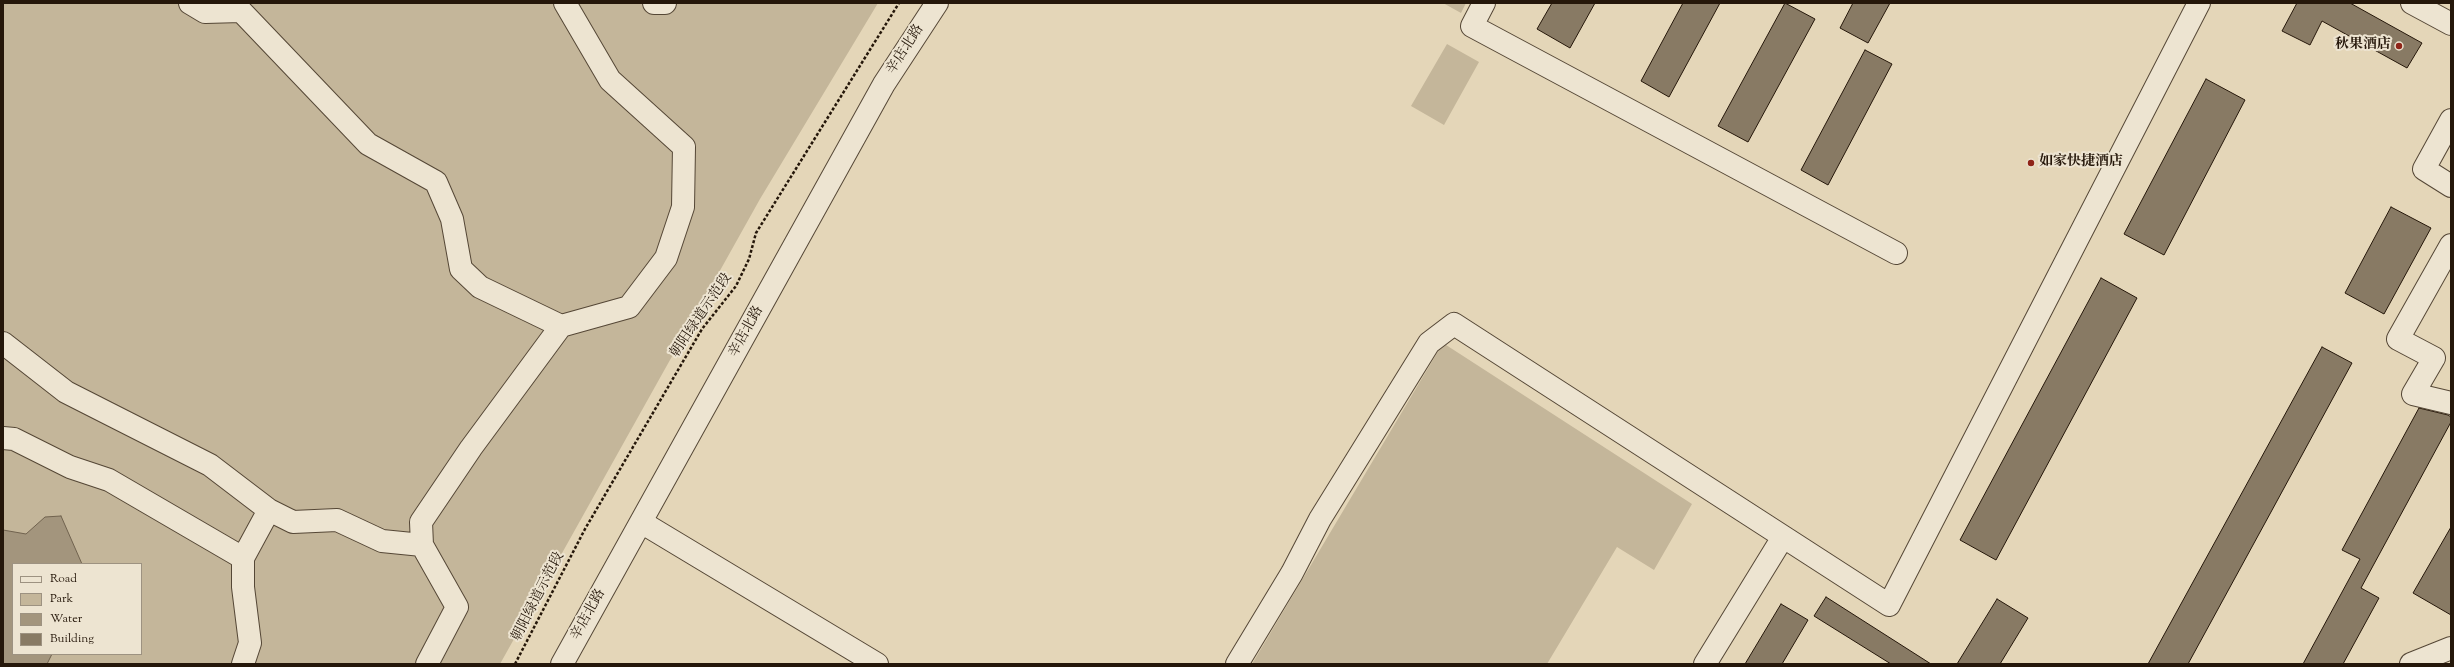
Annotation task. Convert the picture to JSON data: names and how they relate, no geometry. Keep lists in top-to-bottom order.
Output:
{
  "streets": {
    "street": ["辛店北路"],
    "path": ["朝阳绿道示范段"]
  },
  "places": ["秋果酒店", "如家快捷酒店"],
  "legend": [
    "Road",
    "Park",
    "Water",
    "Building"
  ]
}
